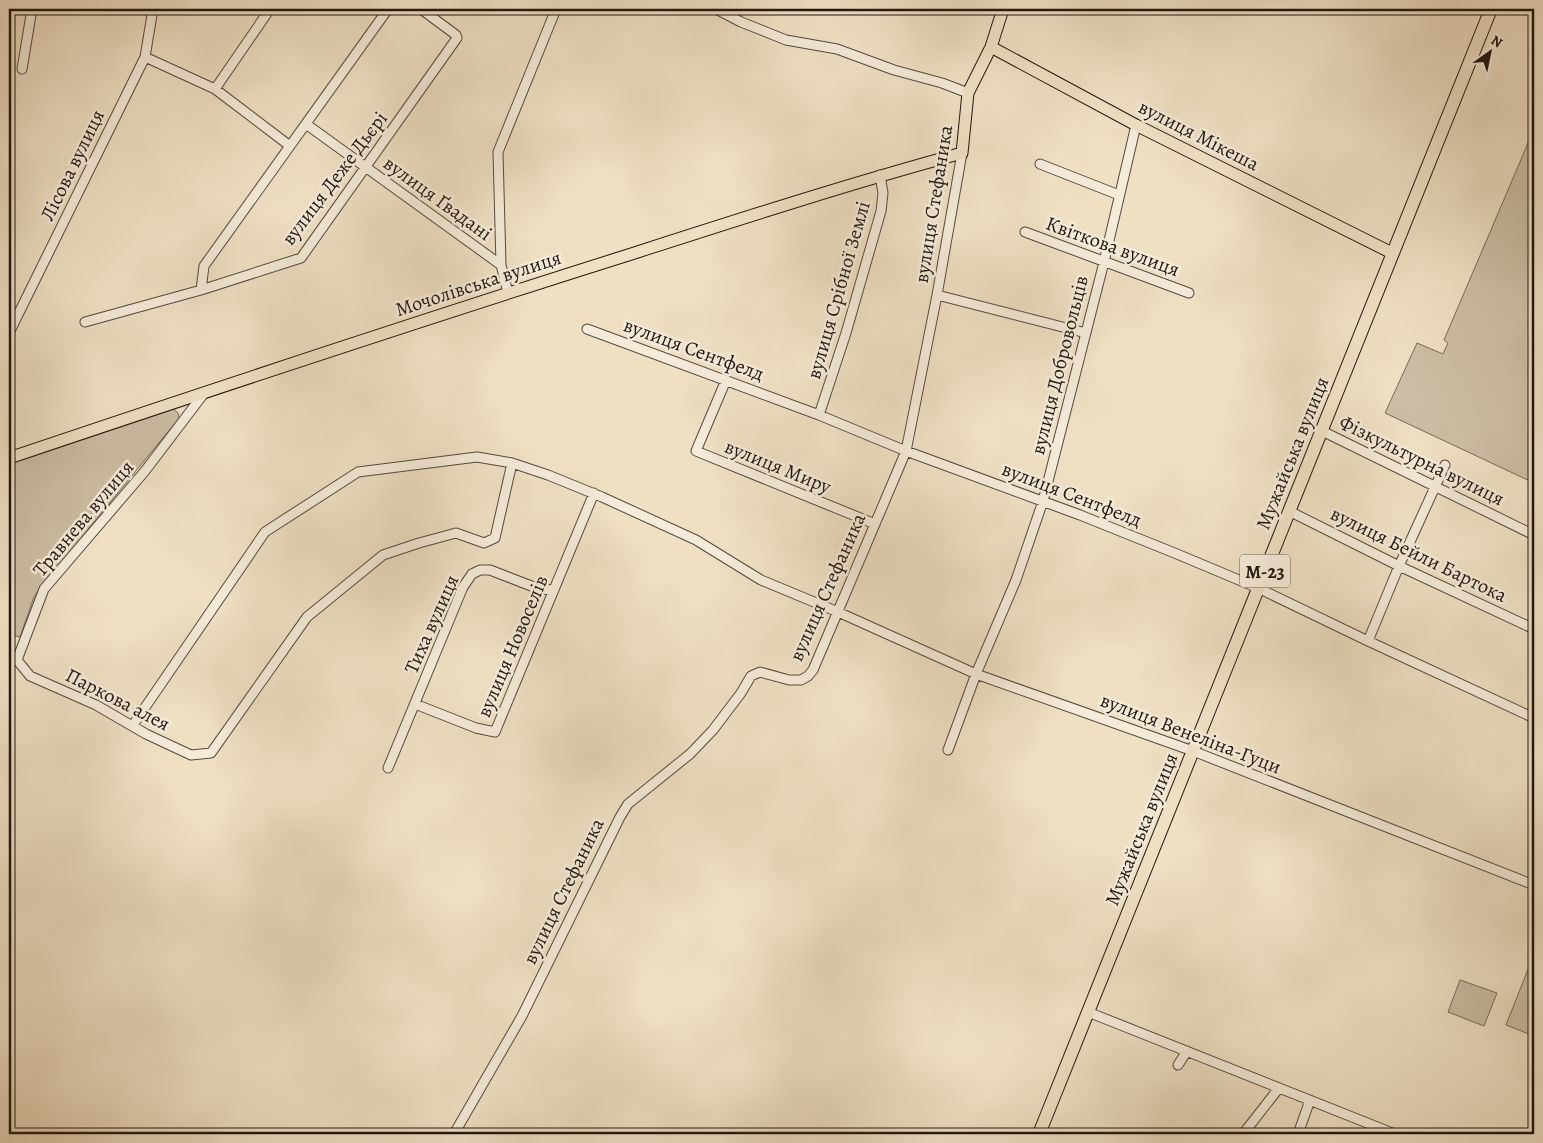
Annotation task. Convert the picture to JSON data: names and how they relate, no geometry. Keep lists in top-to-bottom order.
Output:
{
  "streets": {
    "highway": ["Мужайська вулиця", "М-23"],
    "main road": ["вулиця Мікеша", "вулиця Стефаника", "Мочолівська вулиця"],
    "street": [
      "Лісова вулиця",
      "вулиця Деже Дьєрі",
      "вулиця Ґвадані",
      "Квіткова вулиця",
      "вулиця Срібної Землі",
      "вулиця Сентфелд",
      "вулиця Добровольців",
      "Фізкультурна вулиця",
      "вулиця Миру",
      "Травнева вулиця",
      "вулиця Бейли Бартока",
      "Тиха вулиця",
      "вулиця Новоселів",
      "Паркова алея",
      "вулиця Венеліна-Гуци"
    ]
  },
  "crossings": [
    ["вулиця Мікеша", "вулиця Стефаника"],
    ["вулиця Мікеша", "вулиця Добровольців"],
    ["вулиця Мікеша", "Мужайська вулиця"],
    ["вулиця Деже Дьєрі", "вулиця Ґвадані"],
    ["вулиця Стефаника", "Мочолівська вулиця"],
    ["вулиця Стефаника", "вулиця Сентфелд"],
    ["вулиця Стефаника", "вулиця Миру"],
    ["вулиця Стефаника", "вулиця Венеліна-Гуци"],
    ["Квіткова вулиця", "вулиця Добровольців"],
    ["Мочолівська вулиця", "вулиця Срібної Землі"],
    ["Мочолівська вулиця", "Травнева вулиця"],
    ["вулиця Срібної Землі", "вулиця Сентфелд"],
    ["вулиця Сентфелд", "вулиця Добровольців"],
    ["вулиця Сентфелд", "Мужайська вулиця"],
    ["вулиця Сентфелд", "вулиця Миру"],
    ["вулиця Добровольців", "вулиця Венеліна-Гуци"],
    ["Мужайська вулиця", "Фізкультурна вулиця"],
    ["Мужайська вулиця", "вулиця Бейли Бартока"],
    ["Мужайська вулиця", "вулиця Венеліна-Гуци"],
    ["Травнева вулиця", "Паркова алея"],
    ["Тиха вулиця", "вулиця Новоселів"],
    ["вулиця Новоселів", "вулиця Венеліна-Гуци"],
    ["Паркова алея", "вулиця Венеліна-Гуци"]
  ],
  "north": "top right"
}
